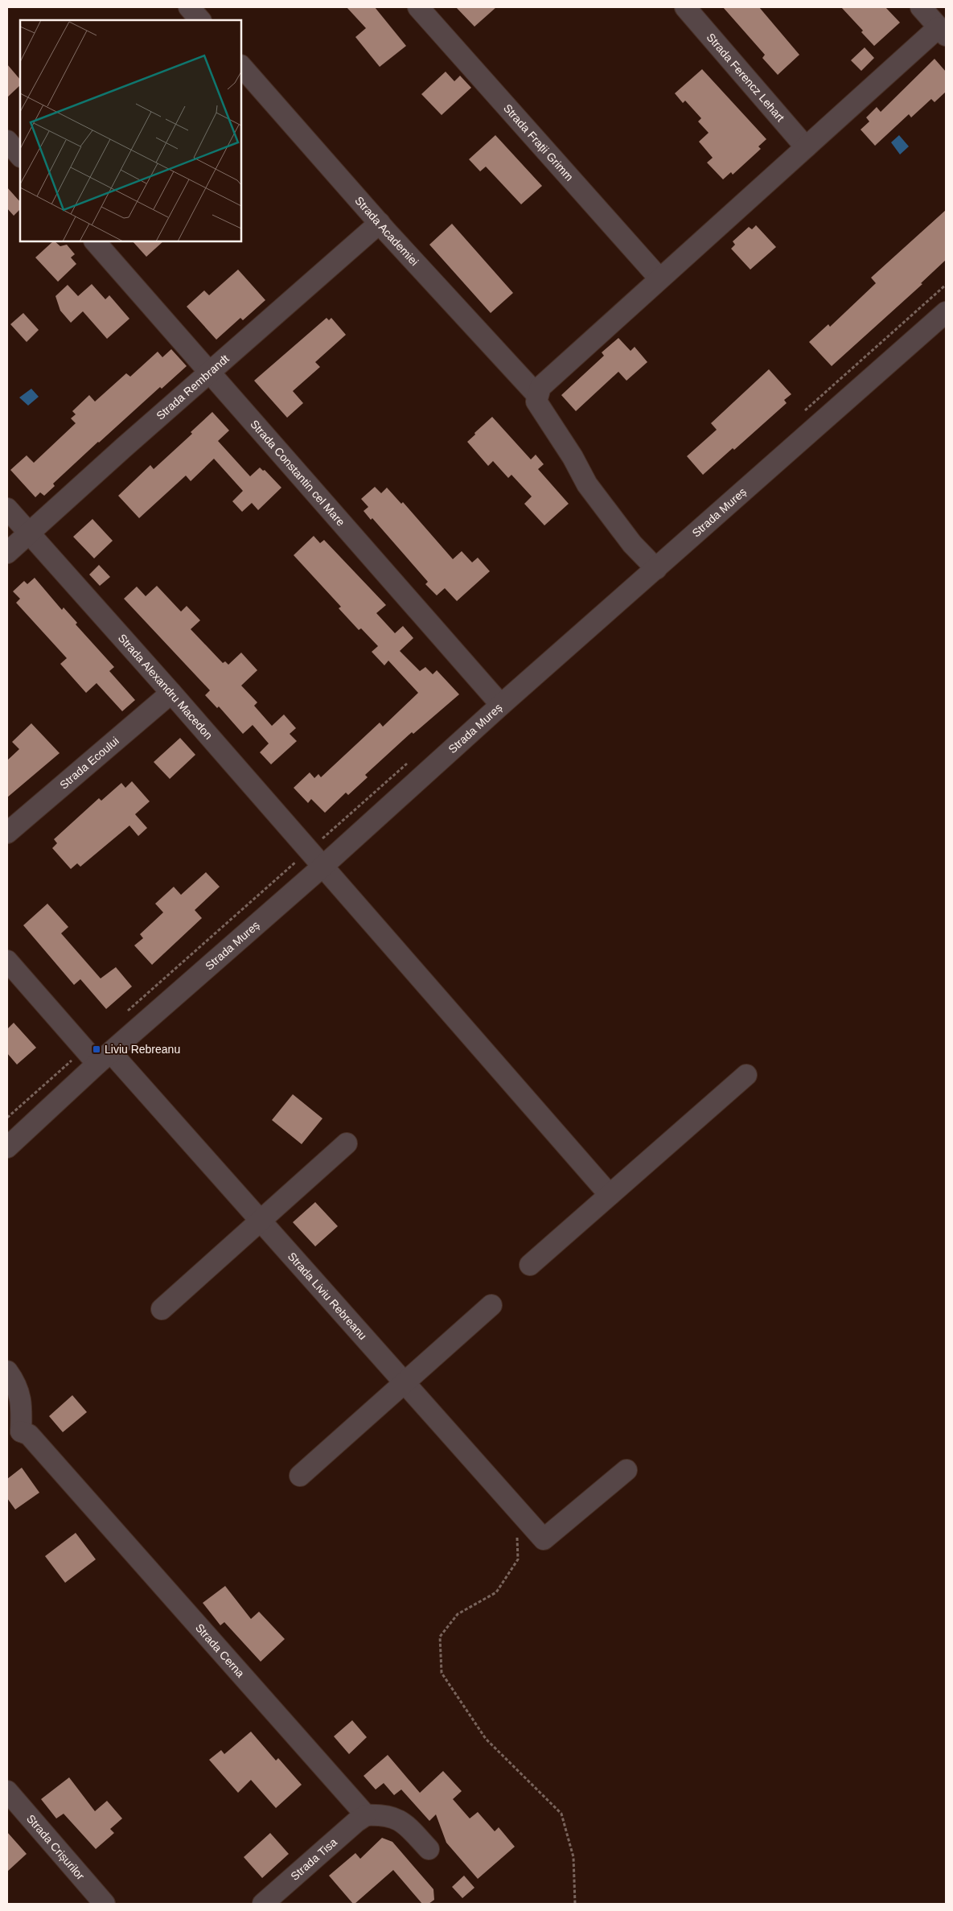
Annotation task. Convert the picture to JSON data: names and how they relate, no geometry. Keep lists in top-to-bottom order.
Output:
{
  "streets": {
    "street": [
      "Strada Ferencz Lehart",
      "Strada Frații Grimm",
      "Strada Academiei",
      "Strada Rembrandt",
      "Strada Constantin cel Mare",
      "Strada Mureș",
      "Strada Alexandru Macedon",
      "Strada Ecoului",
      "Strada Liviu Rebreanu",
      "Strada Cerna",
      "Strada Crișurilor",
      "Strada Tisa"
    ]
  },
  "crossings": [
    ["Strada Academiei", "Strada Rembrandt"],
    ["Strada Rembrandt", "Strada Constantin cel Mare"],
    ["Strada Rembrandt", "Strada Alexandru Macedon"],
    ["Strada Constantin cel Mare", "Strada Mureș"],
    ["Strada Mureș", "Strada Alexandru Macedon"],
    ["Strada Mureș", "Strada Liviu Rebreanu"],
    ["Strada Alexandru Macedon", "Strada Ecoului"],
    ["Strada Cerna", "Strada Tisa"]
  ],
  "places": {
    "transit": ["Liviu Rebreanu"]
  }
}
